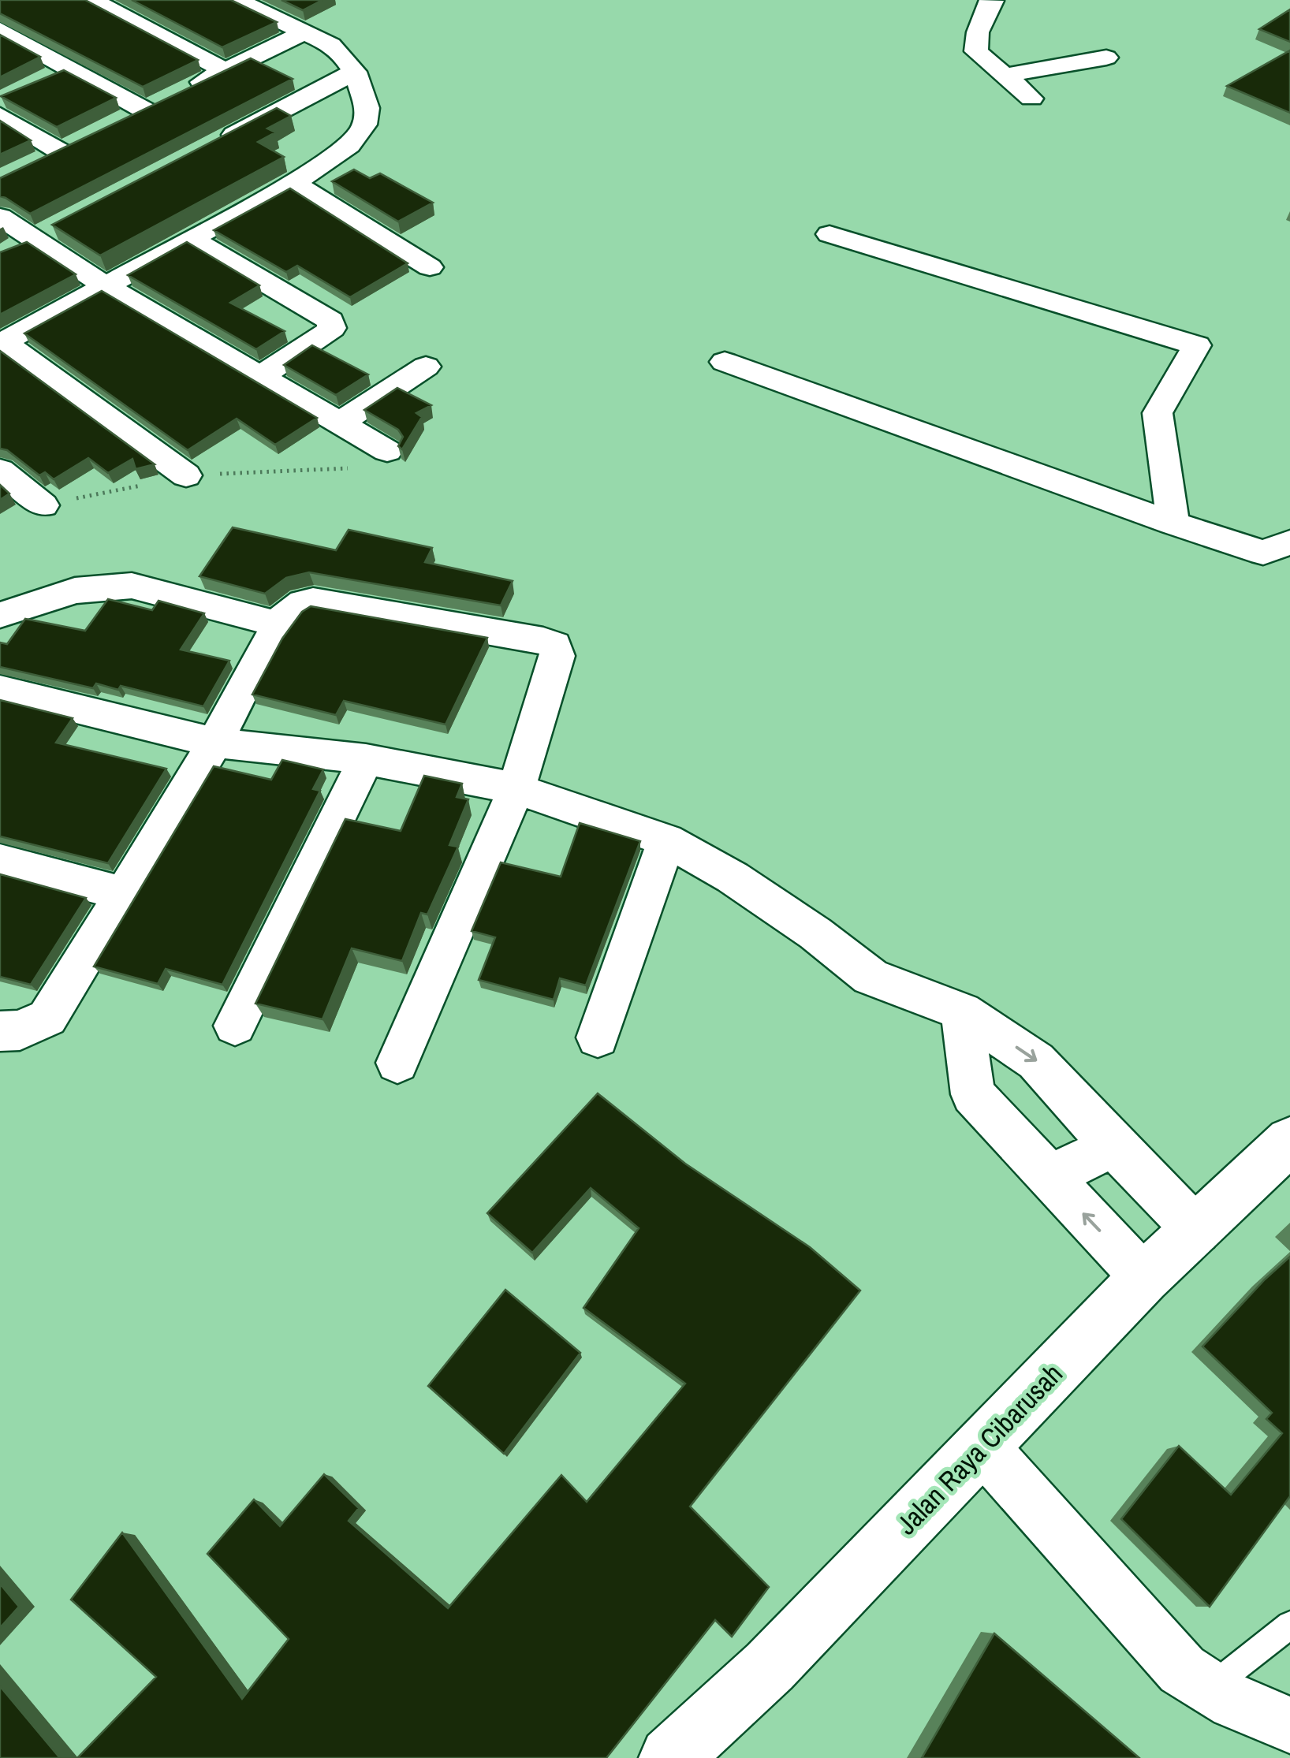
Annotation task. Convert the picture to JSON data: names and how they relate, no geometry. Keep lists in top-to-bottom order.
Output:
{
  "streets": {
    "main road": ["Jalan Raya Cibarusah"]
  }
}
